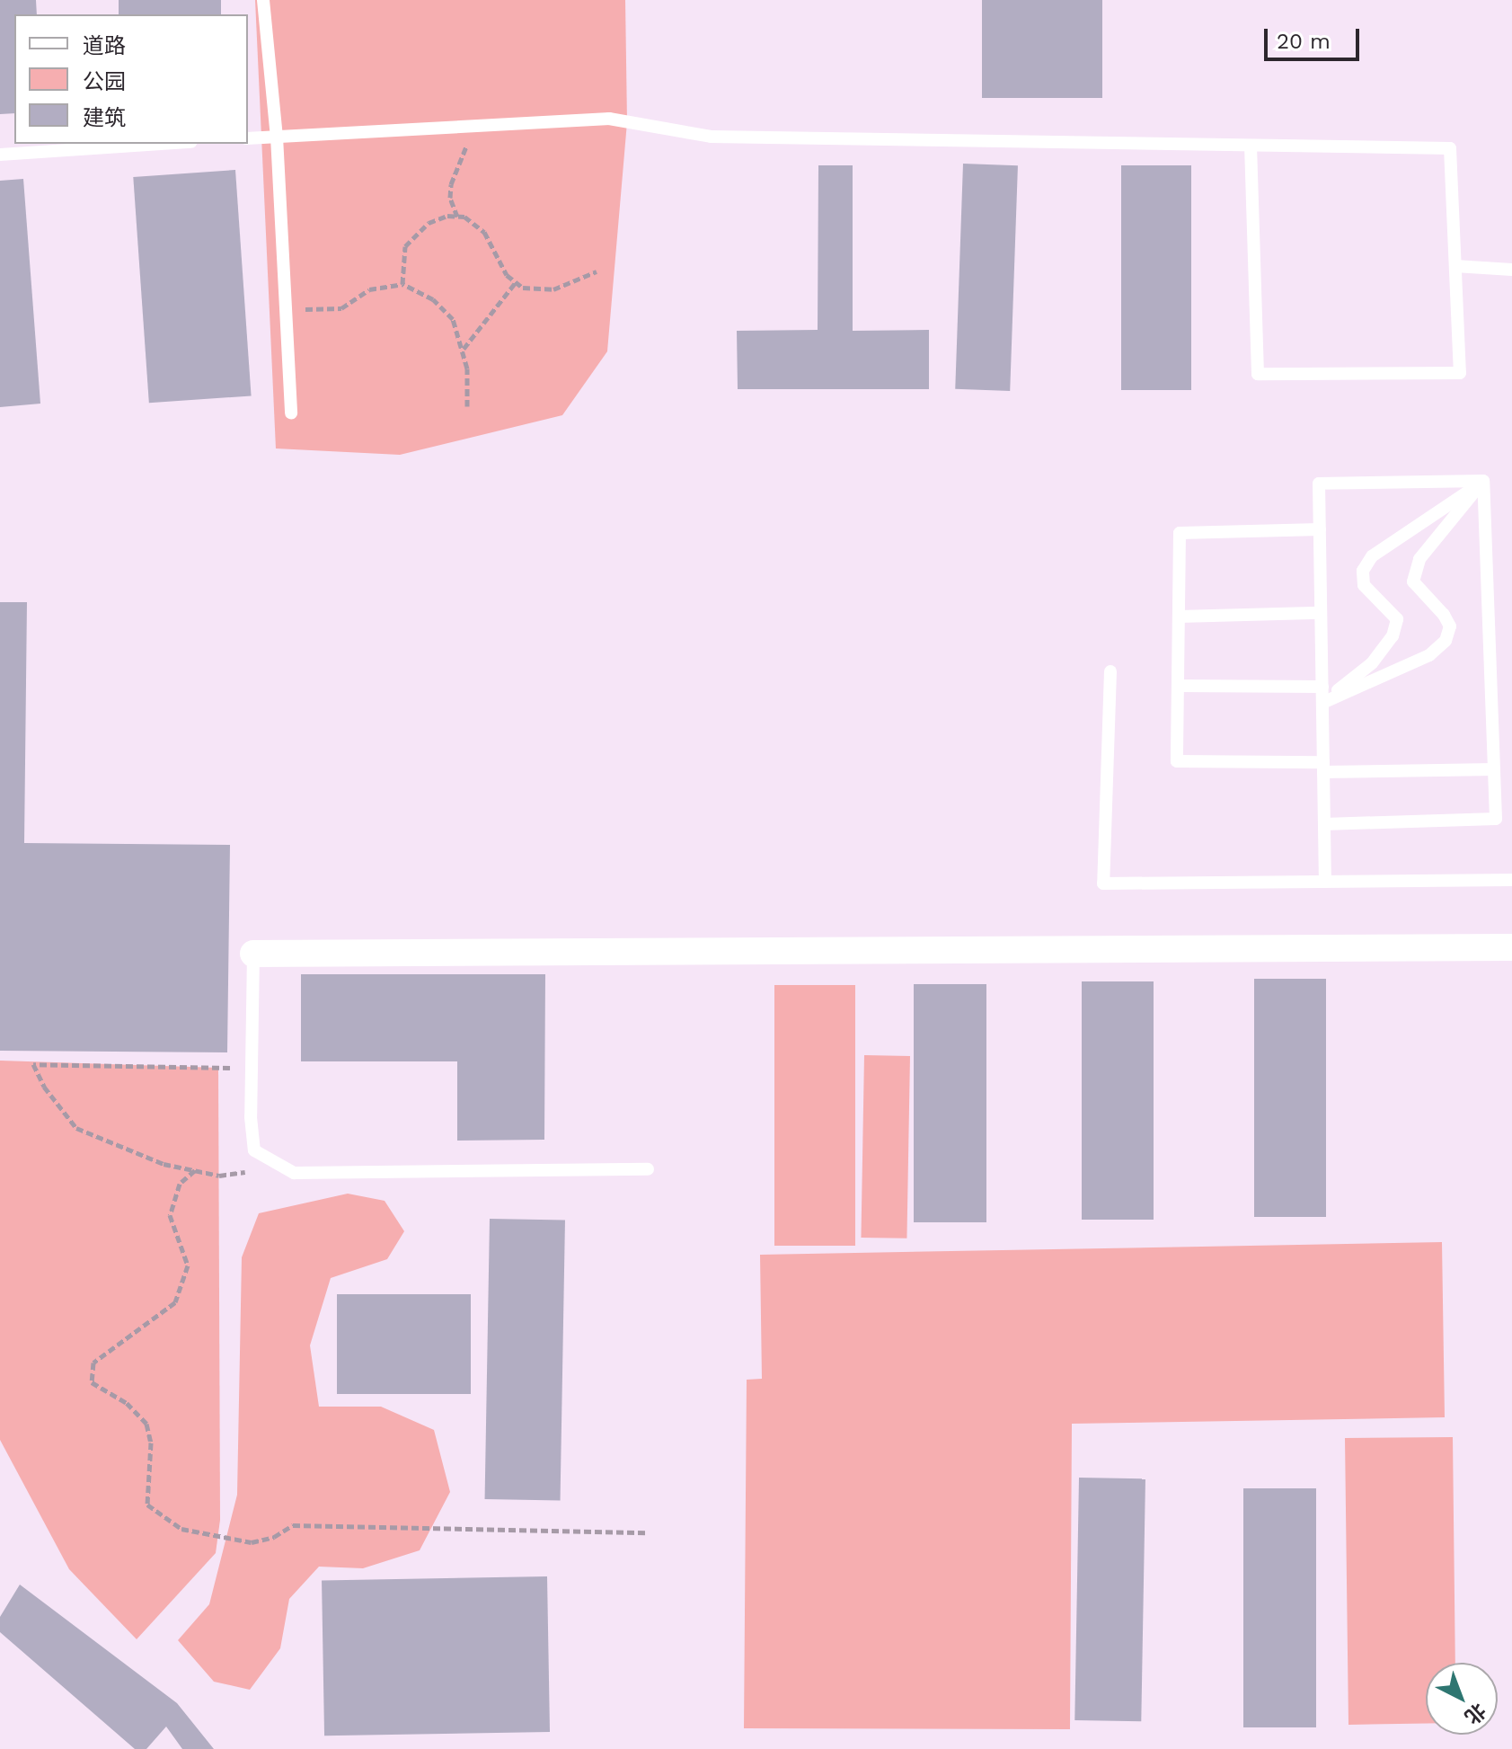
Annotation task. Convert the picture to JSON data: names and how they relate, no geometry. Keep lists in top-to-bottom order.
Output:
{
  "legend": ["道路", "公园", "建筑"],
  "scale_bar": "20 m",
  "north": "bottom right"
}
